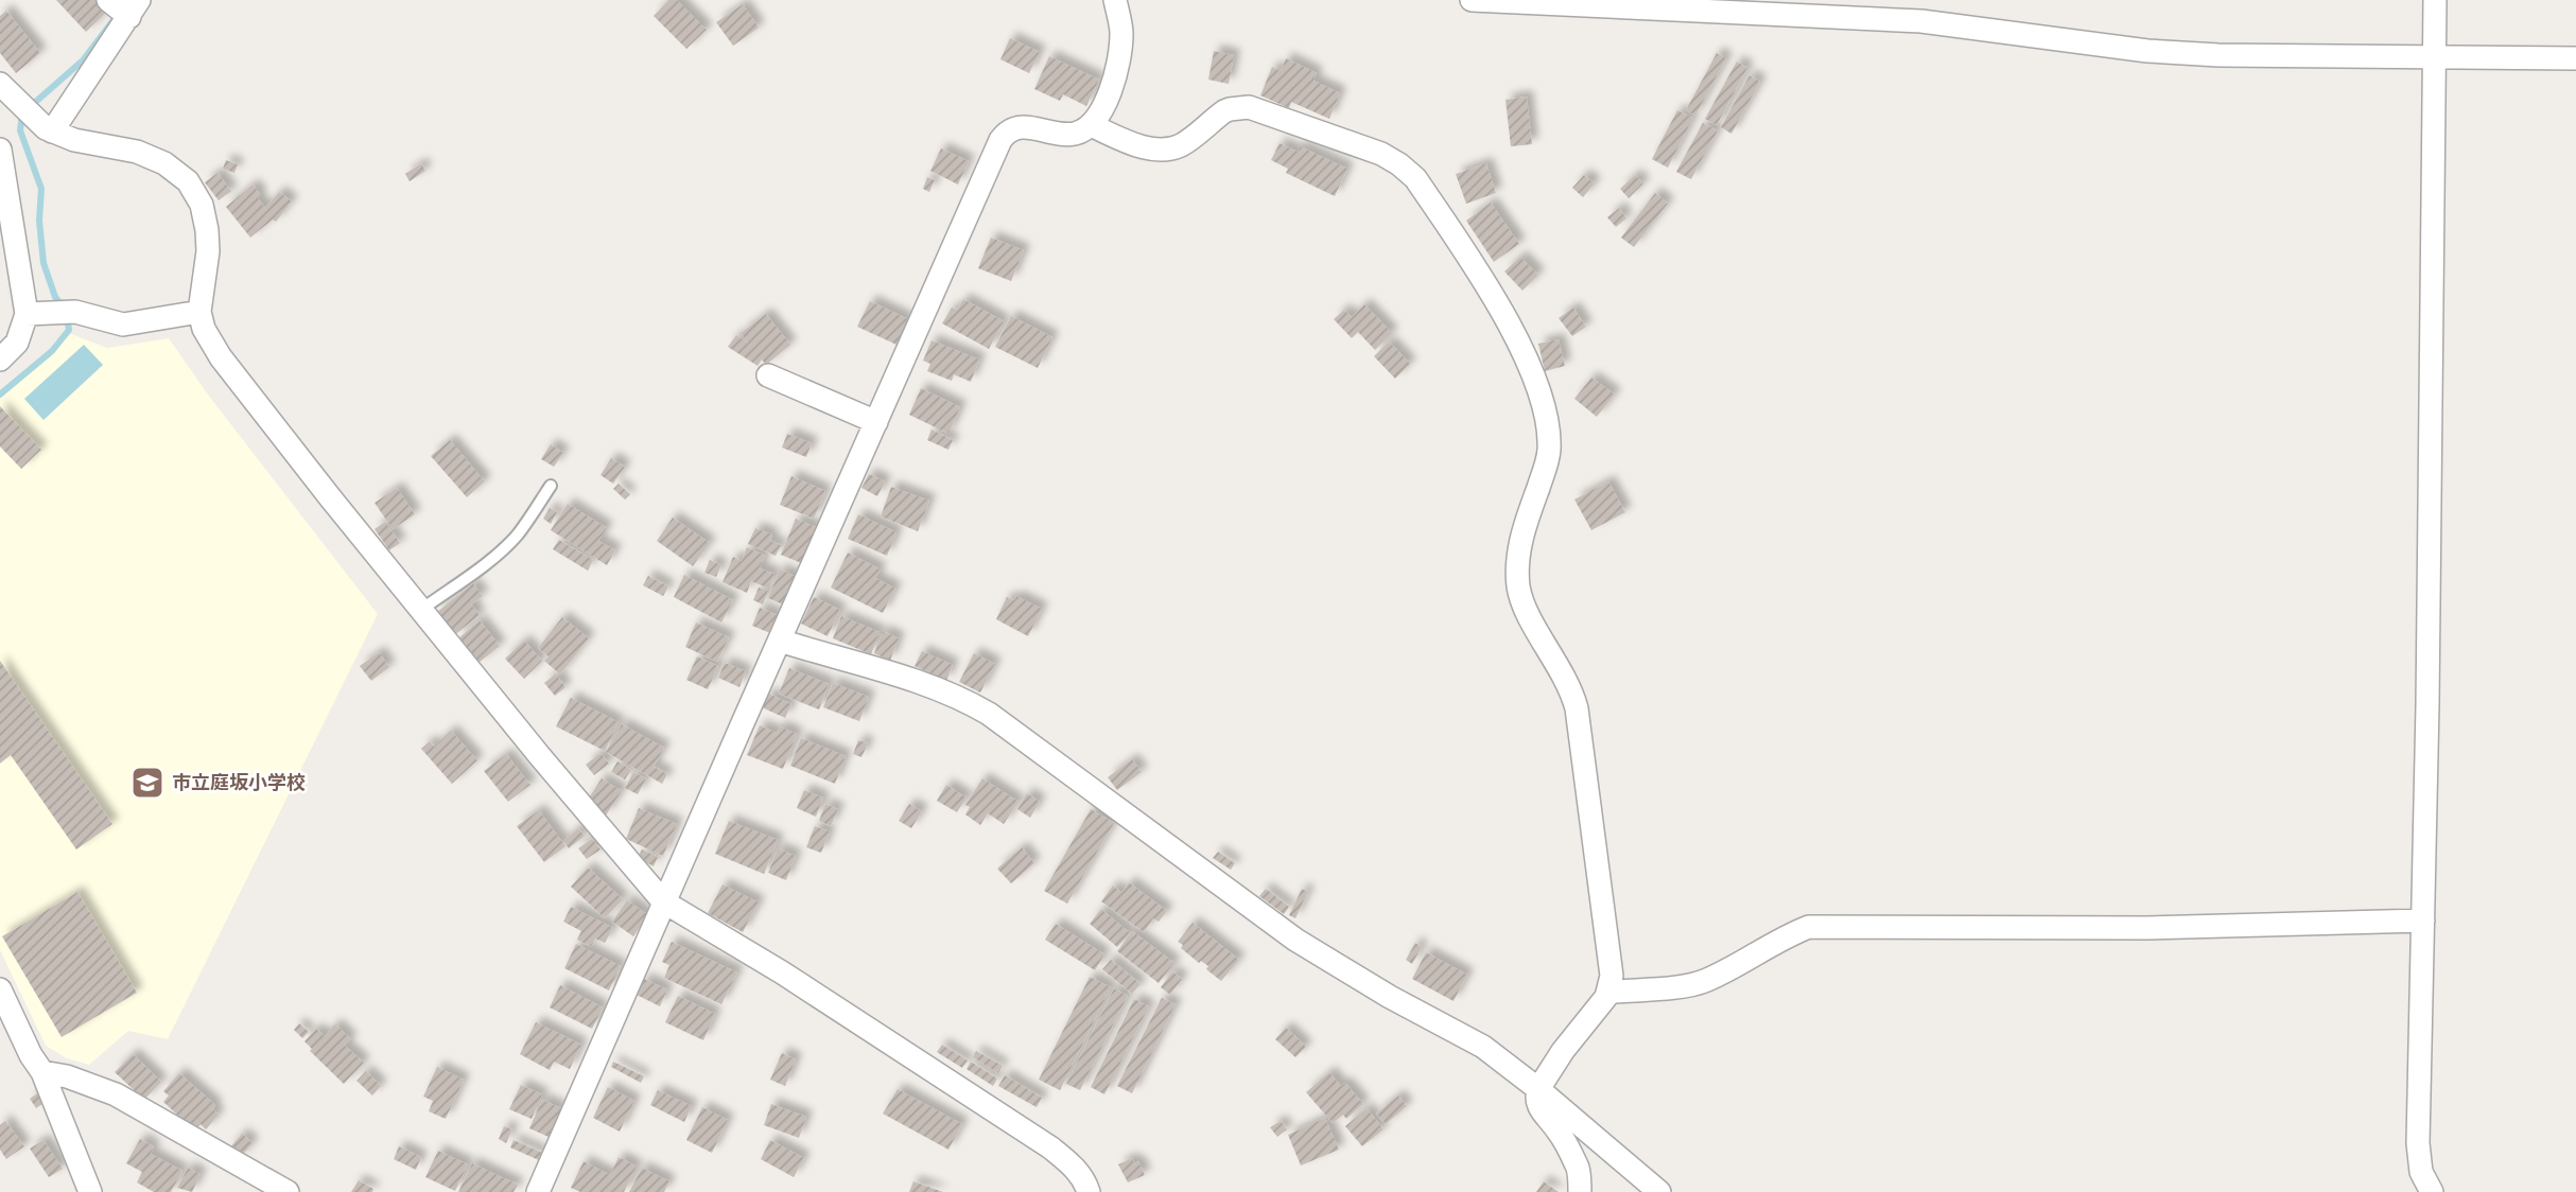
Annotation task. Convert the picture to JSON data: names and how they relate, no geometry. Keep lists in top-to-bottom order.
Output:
{
  "places": {
    "school or university": ["市立庭坂小学校"]
  }
}
